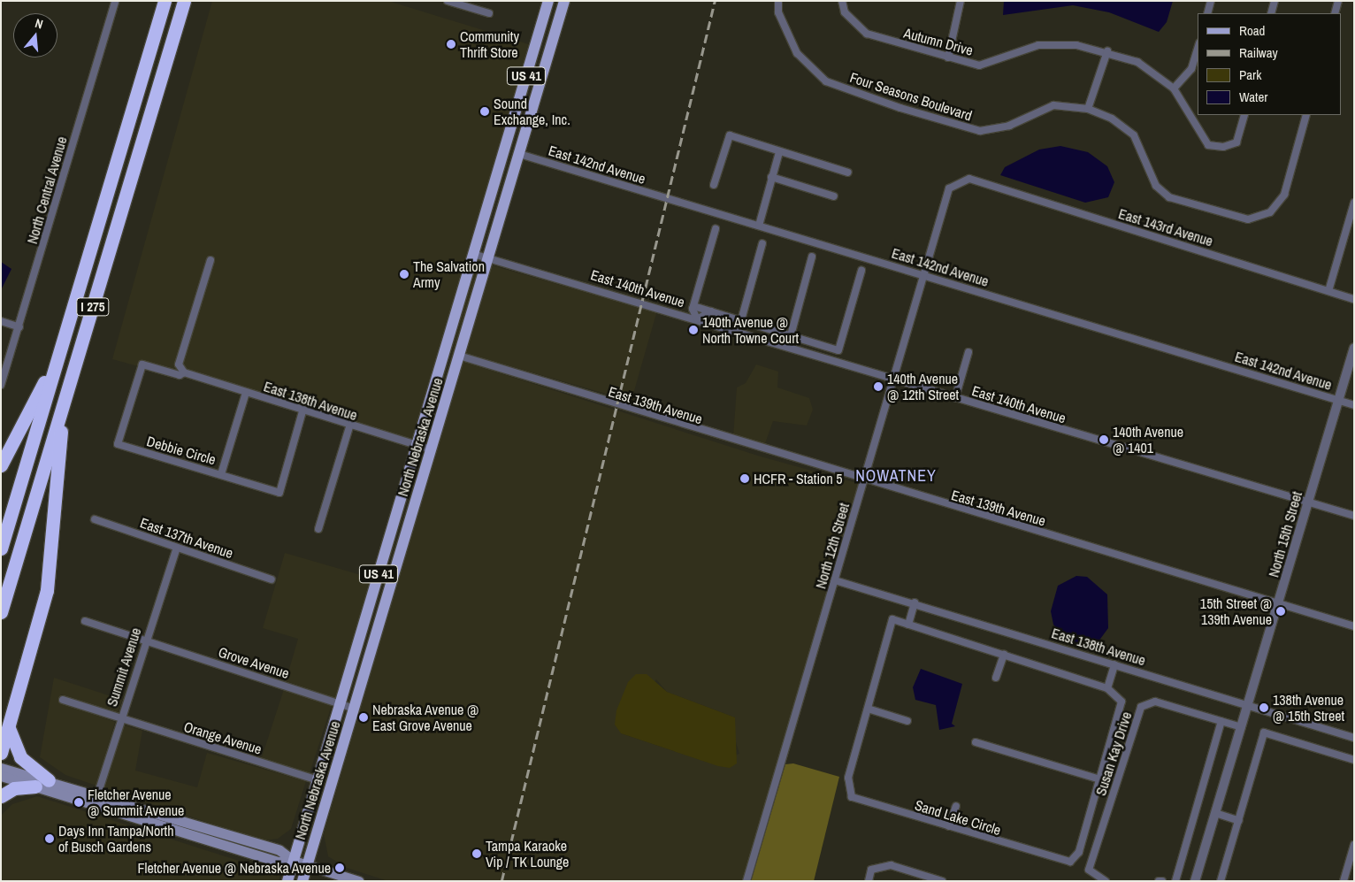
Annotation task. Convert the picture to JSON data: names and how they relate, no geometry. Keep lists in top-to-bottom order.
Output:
{
  "streets": {
    "highway": ["I 275"],
    "main road": ["US 41", "North Nebraska Avenue"],
    "street": [
      "Autumn Drive",
      "Four Seasons Boulevard",
      "East 142nd Avenue",
      "North Central Avenue",
      "East 143rd Avenue",
      "East 140th Avenue",
      "East 138th Avenue",
      "East 139th Avenue",
      "Debbie Circle",
      "North 15th Street",
      "East 137th Avenue",
      "North 12th Street",
      "Grove Avenue",
      "Summit Avenue",
      "Orange Avenue",
      "Susan Kay Drive",
      "Sand Lake Circle"
    ]
  },
  "crossings": [
    ["East 142nd Avenue", "North Nebraska Avenue"],
    ["East 142nd Avenue", "North 15th Street"],
    ["East 142nd Avenue", "North 12th Street"],
    ["East 143rd Avenue", "North 12th Street"],
    ["East 140th Avenue", "North Nebraska Avenue"],
    ["East 140th Avenue", "North 15th Street"],
    ["East 140th Avenue", "North 12th Street"],
    ["East 138th Avenue", "North Nebraska Avenue"],
    ["East 138th Avenue", "Debbie Circle"],
    ["East 138th Avenue", "North 15th Street"],
    ["East 138th Avenue", "North 12th Street"],
    ["East 139th Avenue", "North Nebraska Avenue"],
    ["East 139th Avenue", "North 15th Street"],
    ["East 139th Avenue", "North 12th Street"],
    ["North Nebraska Avenue", "Grove Avenue"],
    ["North Nebraska Avenue", "Orange Avenue"],
    ["North 15th Street", "Susan Kay Drive"],
    ["East 137th Avenue", "Summit Avenue"],
    ["Grove Avenue", "Summit Avenue"],
    ["Summit Avenue", "Orange Avenue"]
  ],
  "districts": ["NOWATNEY"],
  "places": [
    "Community Thrift Store",
    "Sound Exchange, Inc.",
    "The Salvation Army",
    "140th Avenue @ North Towne Court",
    "140th Avenue @ 12th Street",
    "140th Avenue @ 1401",
    "HCFR - Station 5",
    "15th Street @ 139th Avenue",
    "138th Avenue @ 15th Street",
    "Nebraska Avenue @ East Grove Avenue",
    "Fletcher Avenue @ Summit Avenue",
    "Days Inn Tampa/North of Busch Gardens",
    "Tampa Karaoke Vip / TK Lounge",
    "Fletcher Avenue @ Nebraska Avenue"
  ],
  "legend": [
    "Road",
    "Railway",
    "Park",
    "Water"
  ],
  "north": "top"
}
